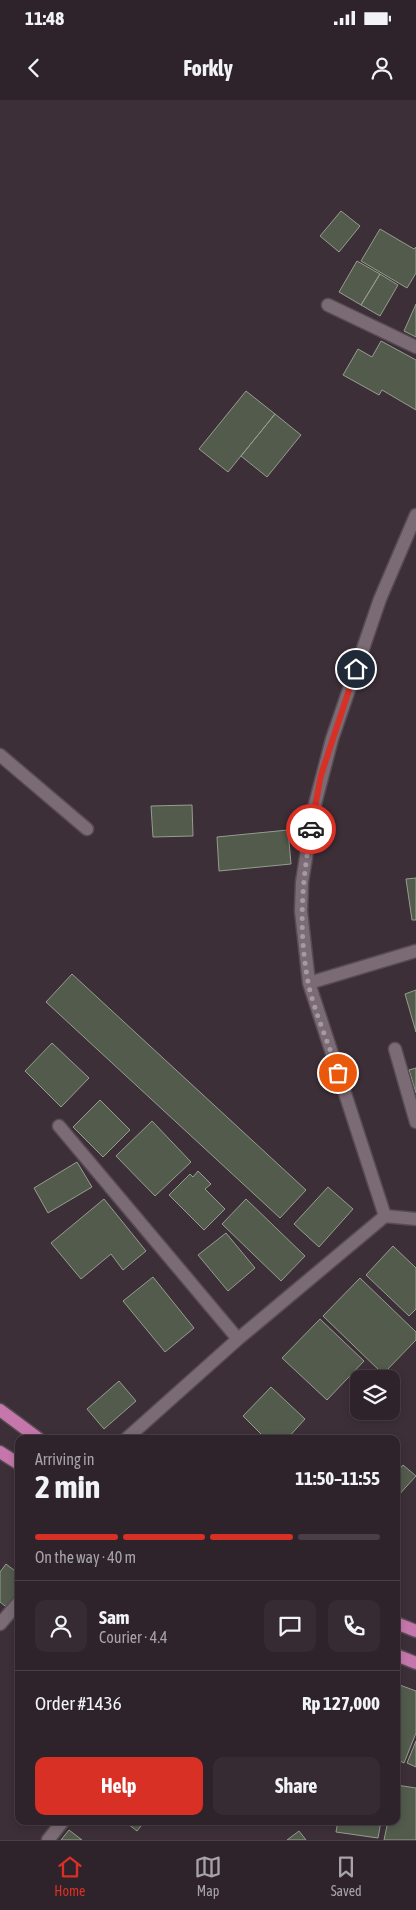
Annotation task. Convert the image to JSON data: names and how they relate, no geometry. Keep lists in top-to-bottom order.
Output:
{
  "page": {
    "status": "11:48",
    "header": "Forkly",
    "heading": ["2 min", "Arriving in", "11:50–11:55"],
    "panel": [
      "Sam",
      "Courier · 4.4",
      "Order #1436",
      "Rp 127,000"
    ],
    "bar": "On the way · 40 m",
    "buttons": ["Help", "Share"],
    "tabs": ["Home", "Map", "Saved"]
  }
}
